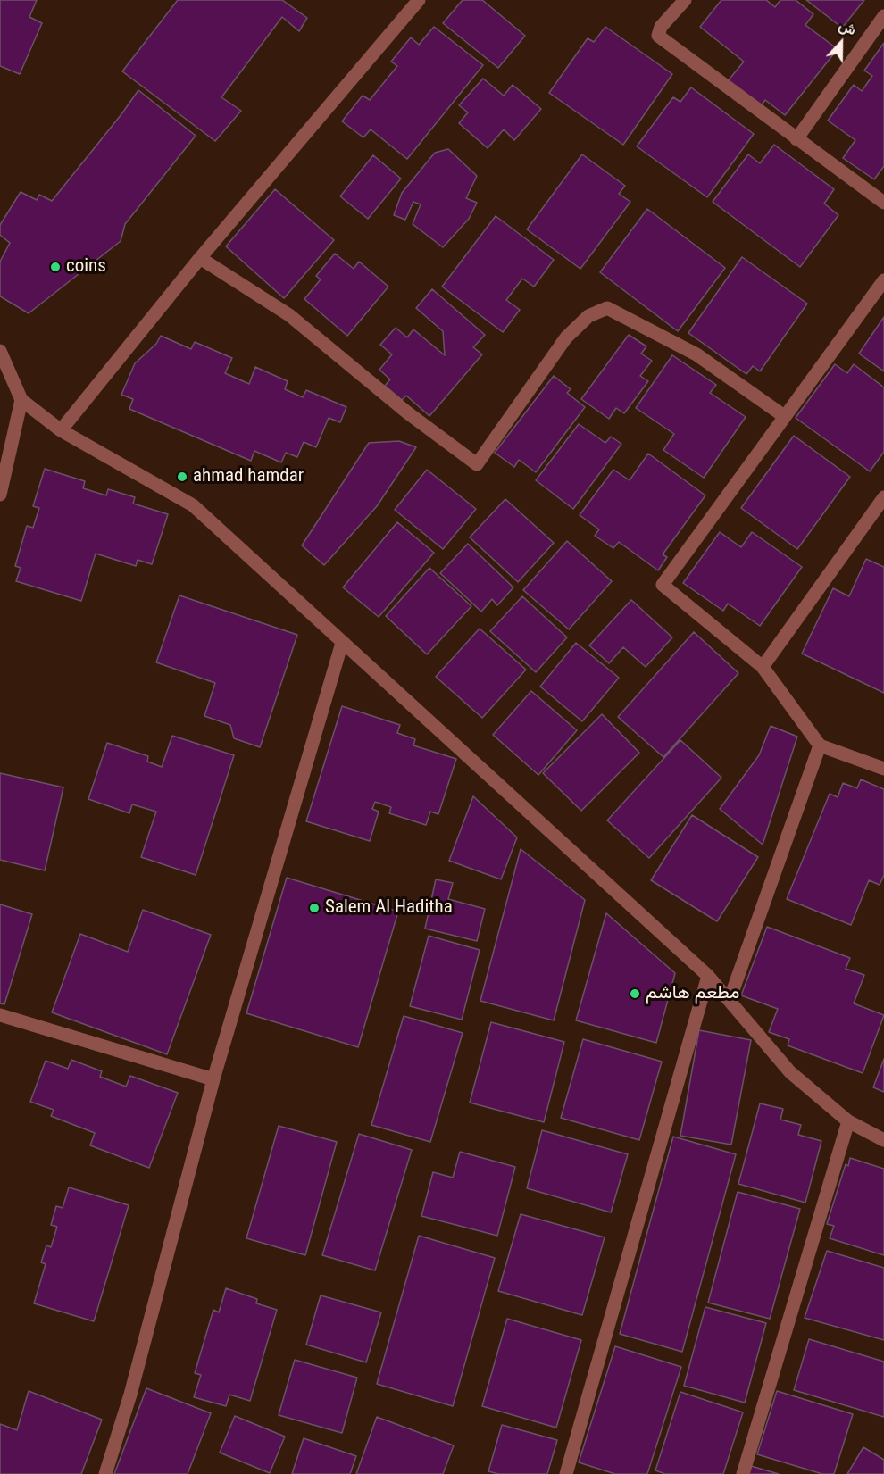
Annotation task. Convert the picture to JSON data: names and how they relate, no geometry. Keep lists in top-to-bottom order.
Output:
{
  "places": [
    "coins",
    "ahmad hamdar",
    "Salem Al Haditha",
    "مطعم هاشم"
  ],
  "north": "top"
}
